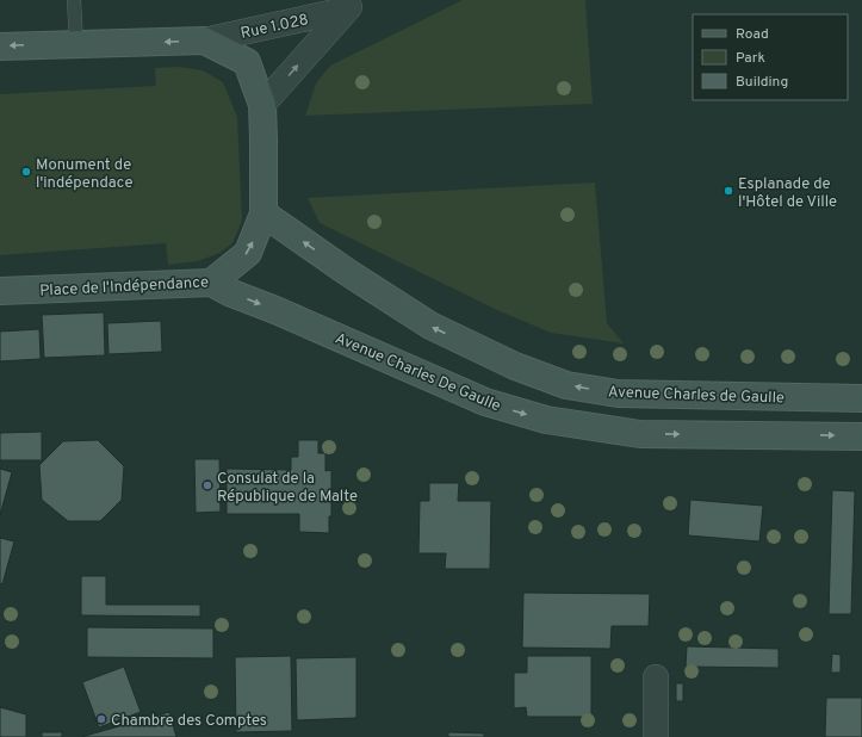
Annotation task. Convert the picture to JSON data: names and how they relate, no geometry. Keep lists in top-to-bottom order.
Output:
{
  "streets": {
    "main road": ["Place de l'Indépendance", "Avenue Charles De Gaulle", "Avenue Charles de Gaulle"],
    "street": ["Rue 1.028"]
  },
  "crossings": [
    ["Rue 1.028", "Place de l'Indépendance"],
    ["Place de l'Indépendance", "Avenue Charles De Gaulle"],
    ["Place de l'Indépendance", "Avenue Charles de Gaulle"]
  ],
  "one_way": ["Rue 1.028", "Avenue Charles De Gaulle", "Avenue Charles de Gaulle"],
  "places": [
    "Monument de l'indépendace",
    "Esplanade de l'Hôtel de Ville",
    "Consulat de la République de Malte",
    "Chambre des Comptes"
  ],
  "legend": ["Road", "Park", "Building"]
}
